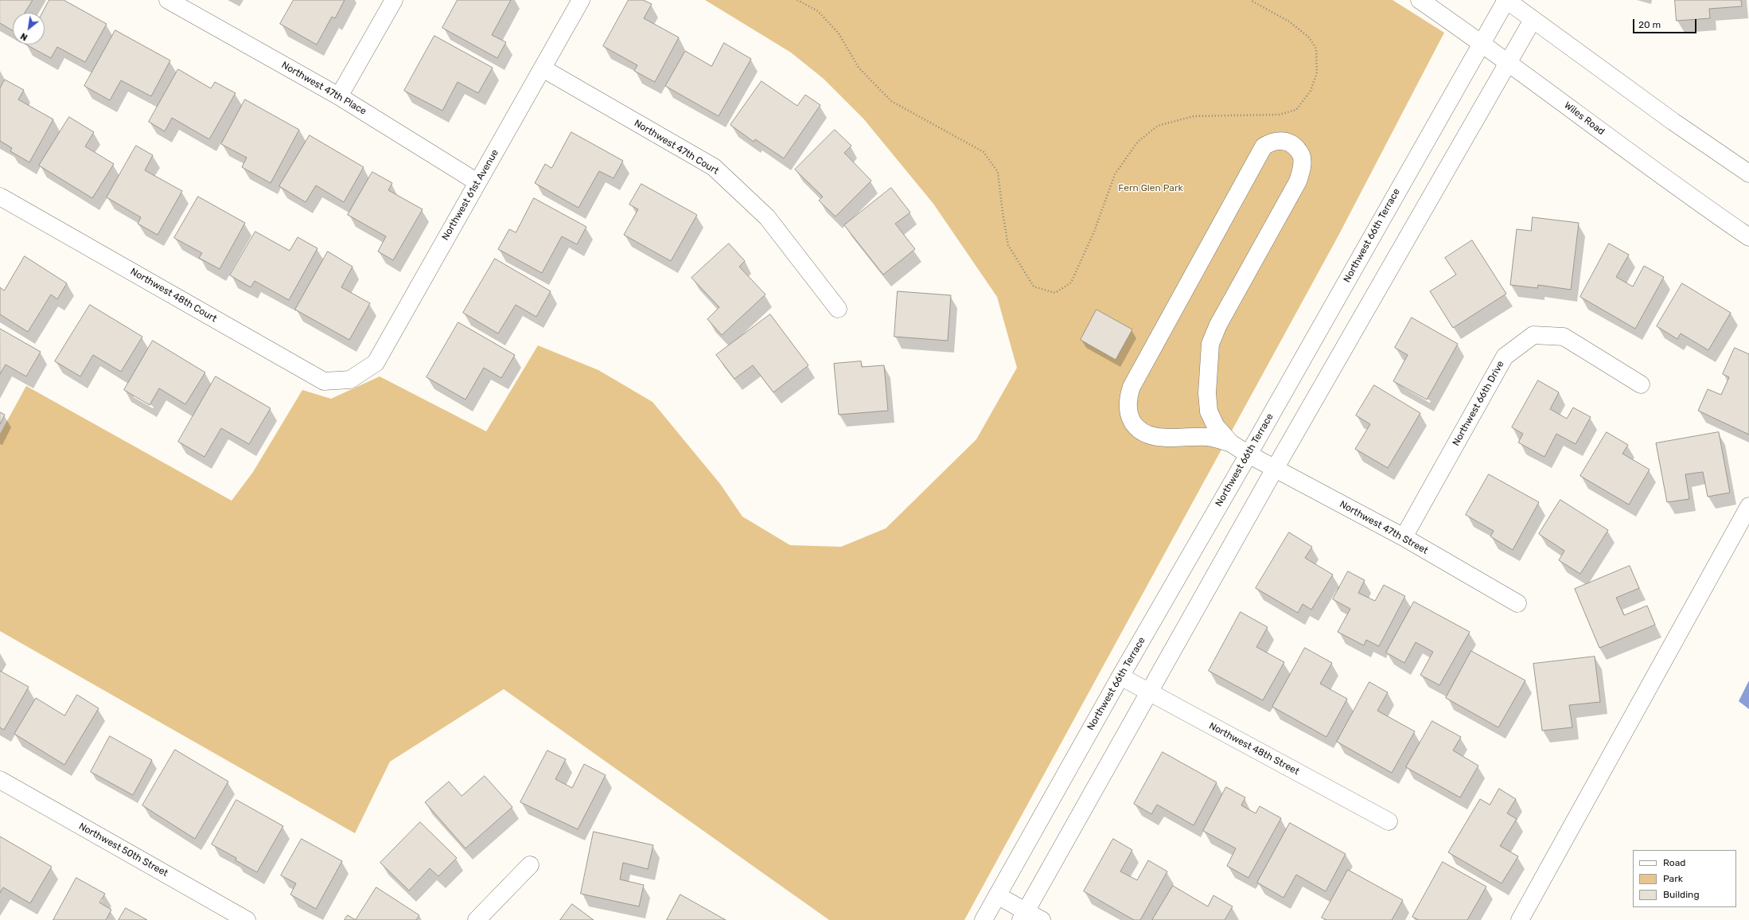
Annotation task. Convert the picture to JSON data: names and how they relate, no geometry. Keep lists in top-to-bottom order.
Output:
{
  "streets": {
    "street": [
      "Northwest 47th Place",
      "Wiles Road",
      "Northwest 47th Court",
      "Northwest 61st Avenue",
      "Northwest 66th Terrace",
      "Northwest 48th Court",
      "Northwest 66th Drive",
      "Northwest 47th Street",
      "Northwest 48th Street",
      "Northwest 50th Street"
    ]
  },
  "crossings": [
    ["Northwest 47th Place", "Northwest 61st Avenue"],
    ["Wiles Road", "Northwest 66th Terrace"],
    ["Northwest 47th Court", "Northwest 61st Avenue"],
    ["Northwest 61st Avenue", "Northwest 48th Court"],
    ["Northwest 66th Terrace", "Northwest 47th Street"],
    ["Northwest 66th Terrace", "Northwest 48th Street"],
    ["Northwest 66th Drive", "Northwest 47th Street"]
  ],
  "parks": ["Fern Glen Park"],
  "legend": ["Road", "Park", "Building"],
  "scale_bar": "20 m",
  "north": "bottom left"
}
